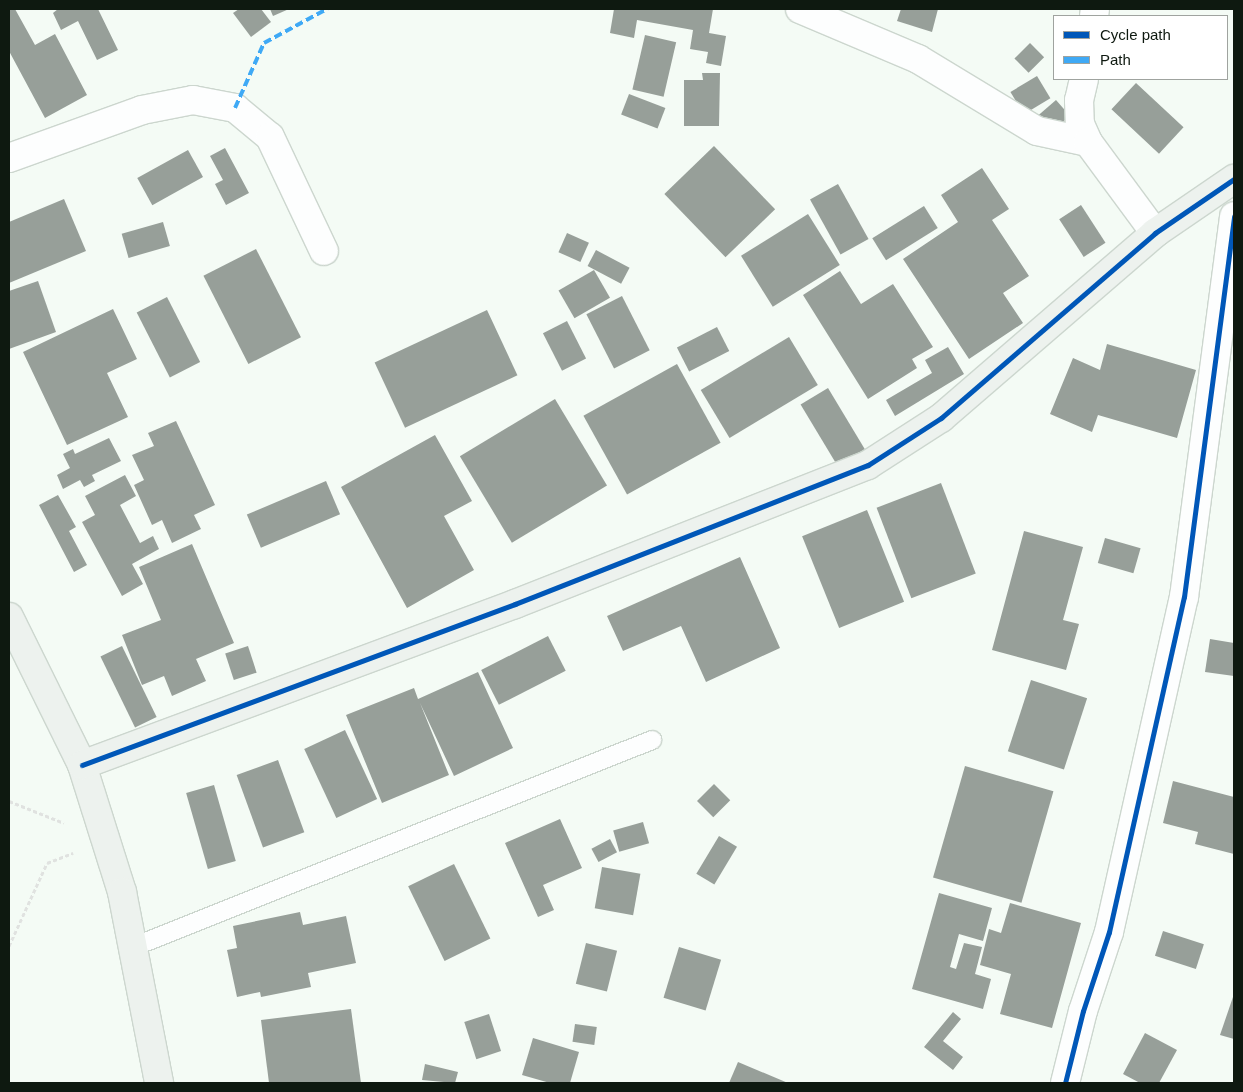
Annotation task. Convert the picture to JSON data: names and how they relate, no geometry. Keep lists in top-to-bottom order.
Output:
{
  "legend": ["Cycle path", "Path"]
}
